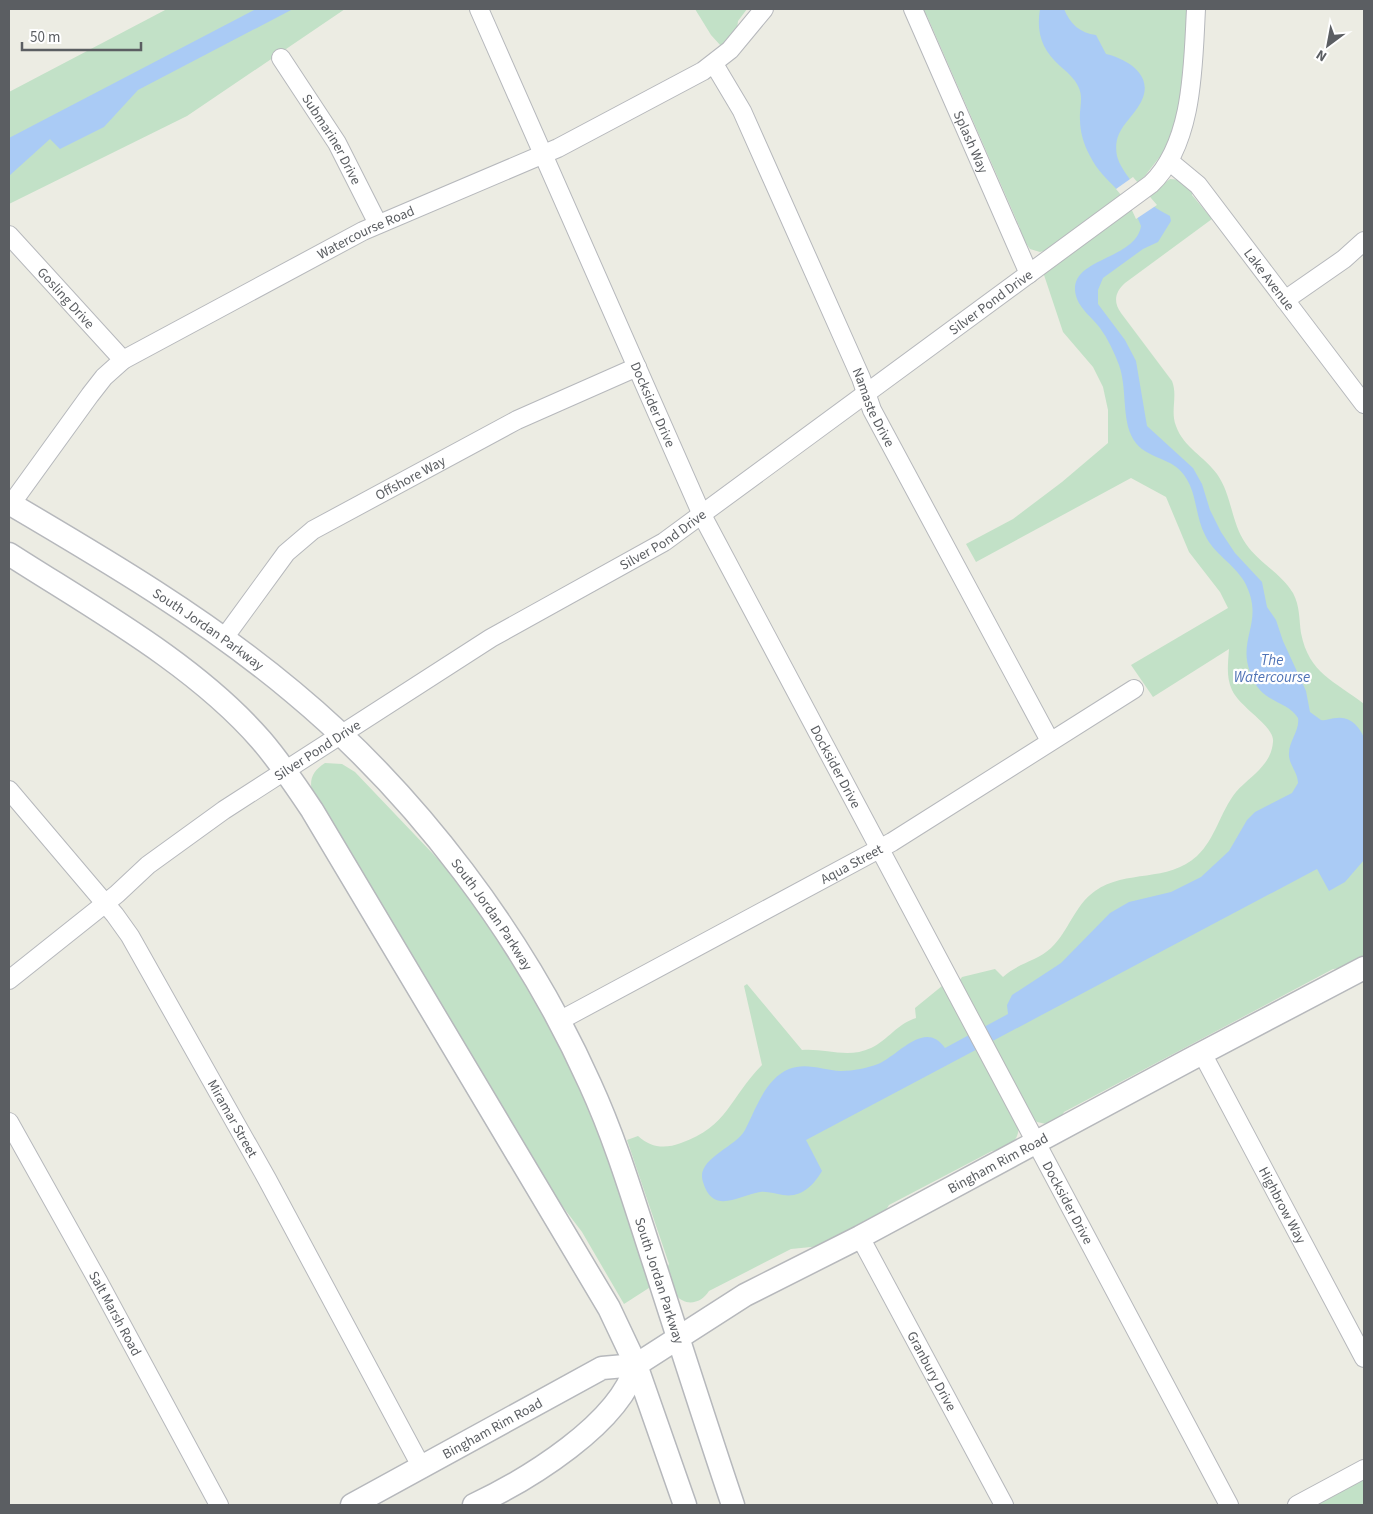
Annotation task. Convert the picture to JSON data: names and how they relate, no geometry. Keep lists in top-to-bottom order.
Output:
{
  "streets": {
    "street": [
      "Submariner Drive",
      "Splash Way",
      "Watercourse Road",
      "Lake Avenue",
      "Gosling Drive",
      "Silver Pond Drive",
      "Docksider Drive",
      "Namaste Drive",
      "Offshore Way",
      "South Jordan Parkway",
      "Aqua Street",
      "Miramar Street",
      "Bingham Rim Road",
      "Highbrow Way",
      "Salt Marsh Road",
      "Granbury Drive"
    ]
  },
  "crossings": [
    ["Submariner Drive", "Watercourse Road"],
    ["Splash Way", "Silver Pond Drive"],
    ["Watercourse Road", "Gosling Drive"],
    ["Watercourse Road", "Docksider Drive"],
    ["Watercourse Road", "Namaste Drive"],
    ["Watercourse Road", "South Jordan Parkway"],
    ["Lake Avenue", "Silver Pond Drive"],
    ["Silver Pond Drive", "Docksider Drive"],
    ["Silver Pond Drive", "Namaste Drive"],
    ["Silver Pond Drive", "South Jordan Parkway"],
    ["Silver Pond Drive", "Miramar Street"],
    ["Docksider Drive", "Offshore Way"],
    ["Docksider Drive", "Aqua Street"],
    ["Docksider Drive", "Bingham Rim Road"],
    ["Namaste Drive", "Aqua Street"],
    ["Offshore Way", "South Jordan Parkway"],
    ["South Jordan Parkway", "Aqua Street"],
    ["South Jordan Parkway", "Bingham Rim Road"],
    ["Miramar Street", "Bingham Rim Road"],
    ["Bingham Rim Road", "Highbrow Way"],
    ["Bingham Rim Road", "Granbury Drive"]
  ],
  "water": ["The Watercourse"],
  "scale_bar": "50 m",
  "north": "bottom left"
}
